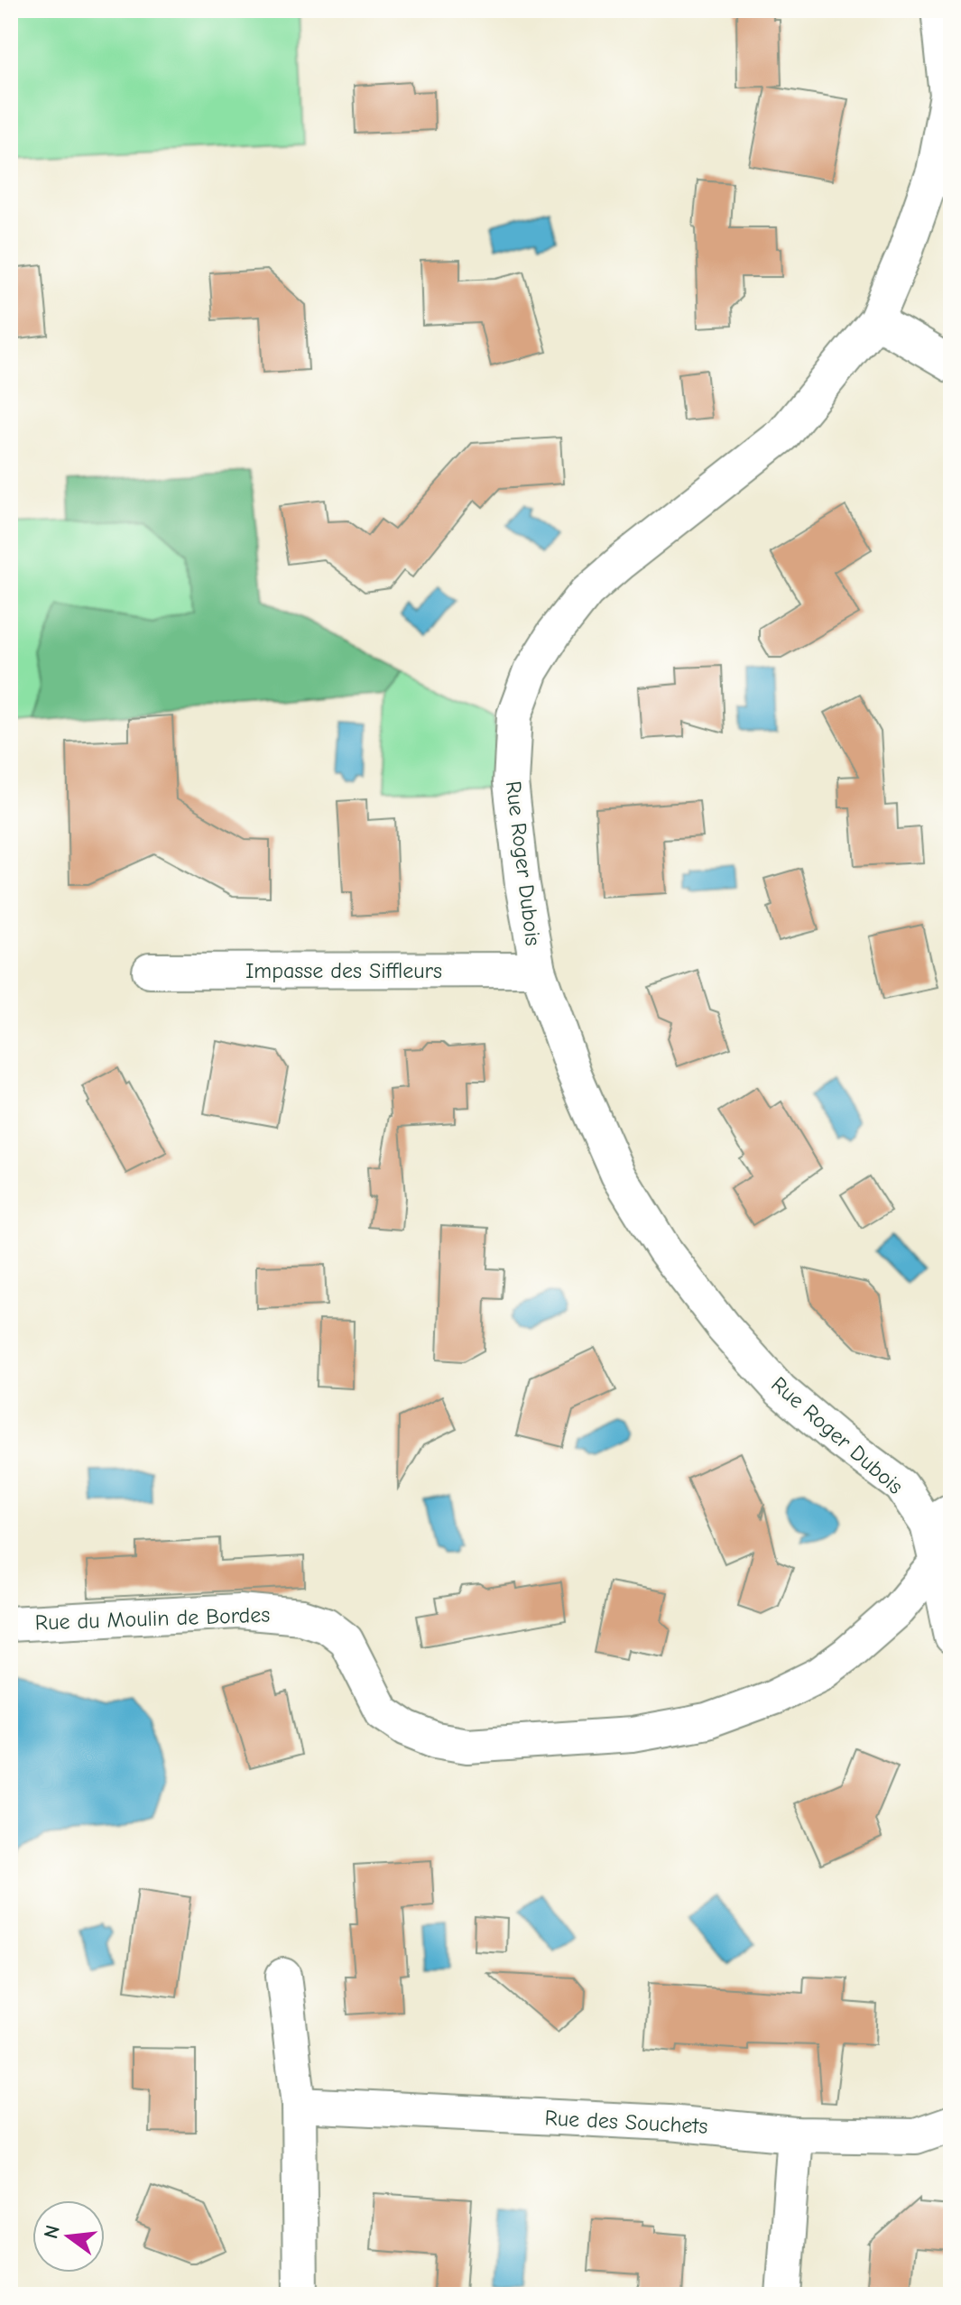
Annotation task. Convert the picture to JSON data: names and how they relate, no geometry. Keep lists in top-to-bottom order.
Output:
{
  "streets": {
    "street": [
      "Rue Roger Dubois",
      "Impasse des Siffleurs",
      "Rue du Moulin de Bordes",
      "Rue des Souchets"
    ]
  },
  "crossings": [
    ["Rue Roger Dubois", "Impasse des Siffleurs"]
  ],
  "north": "left"
}
